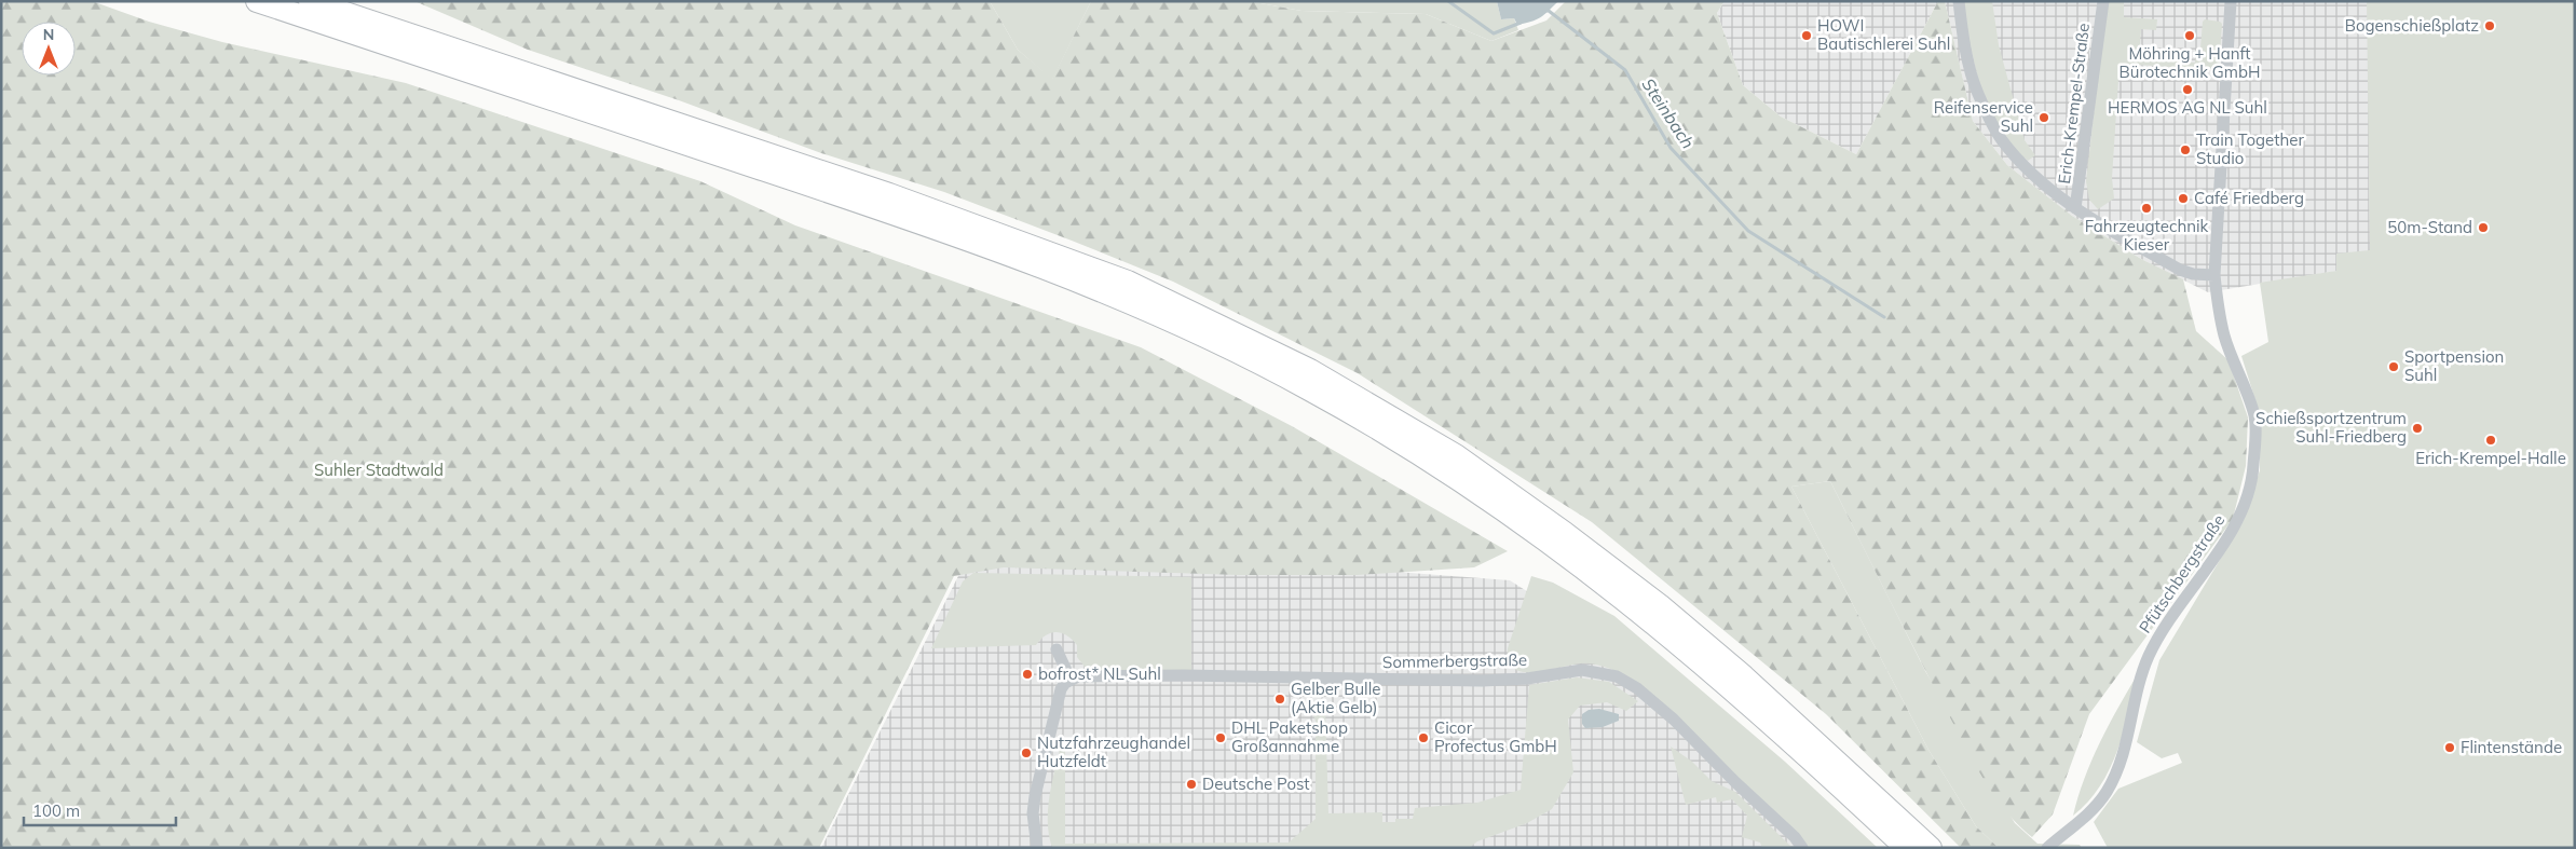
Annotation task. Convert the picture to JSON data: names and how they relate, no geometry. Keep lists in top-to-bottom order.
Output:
{
  "streets": {
    "street": ["Erich-Krempel-Straße", "Pfütschbergstraße", "Sommerbergstraße"]
  },
  "crossings": [
    ["Erich-Krempel-Straße", "Pfütschbergstraße"]
  ],
  "water": ["Steinbach"],
  "parks": ["Suhler Stadtwald"],
  "places": [
    "Bogenschießplatz",
    "HOWI Bautischlerei Suhl",
    "Möhring + Hanft Bürotechnik GmbH",
    "HERMOS AG NL Suhl",
    "Reifenservice Suhl",
    "Train Together Studio",
    "Café Friedberg",
    "Fahrzeugtechnik Kieser",
    "50m-Stand",
    "Sportpension Suhl",
    "Schießsportzentrum Suhl-Friedberg",
    "Erich-Krempel-Halle",
    "bofrost* NL Suhl",
    "Gelber Bulle (Aktie Gelb)",
    "DHL Paketshop Großannahme",
    "Cicor Profectus GmbH",
    "Flintenstände",
    "Nutzfahrzeughandel Hutzfeldt",
    "Deutsche Post"
  ],
  "scale_bar": "100 m",
  "north": "top"
}
